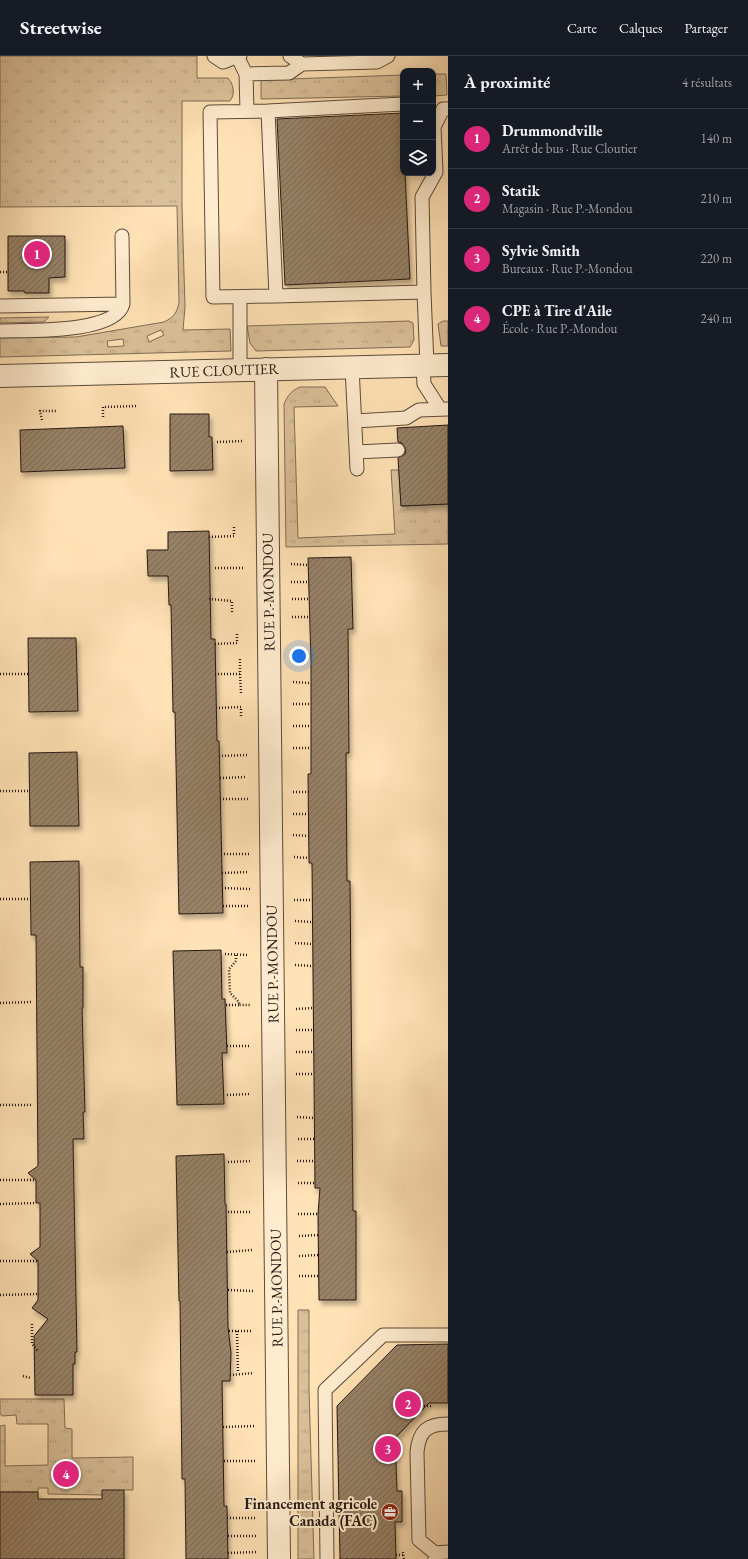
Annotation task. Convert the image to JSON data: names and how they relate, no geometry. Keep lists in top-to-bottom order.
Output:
{
  "streets": {
    "street": ["RUE CLOUTIER", "RUE P.-MONDOU"]
  },
  "crossings": [
    ["RUE CLOUTIER", "RUE P.-MONDOU"]
  ],
  "places": {
    "office": ["Financement agricole Canada (FAC)"]
  },
  "page": {
    "header": "Streetwise",
    "nav": ["Carte", "Calques", "Partager"],
    "heading": ["À proximité", "4 résultats"],
    "map_buttons": ["+", "−"],
    "list": [
      {
        "mark": "1",
        "name": "Drummondville",
        "note": "Arrêt de bus · Rue Cloutier",
        "value": "140 m"
      },
      {
        "mark": "2",
        "name": "Statik",
        "note": "Magasin · Rue P.-Mondou",
        "value": "210 m"
      },
      {
        "mark": "3",
        "name": "Sylvie Smith",
        "note": "Bureaux · Rue P.-Mondou",
        "value": "220 m"
      },
      {
        "mark": "4",
        "name": "CPE à Tire d'Aile",
        "note": "École · Rue P.-Mondou",
        "value": "240 m"
      }
    ],
    "pins": [
      "1",
      "2",
      "3",
      "4"
    ]
  }
}
